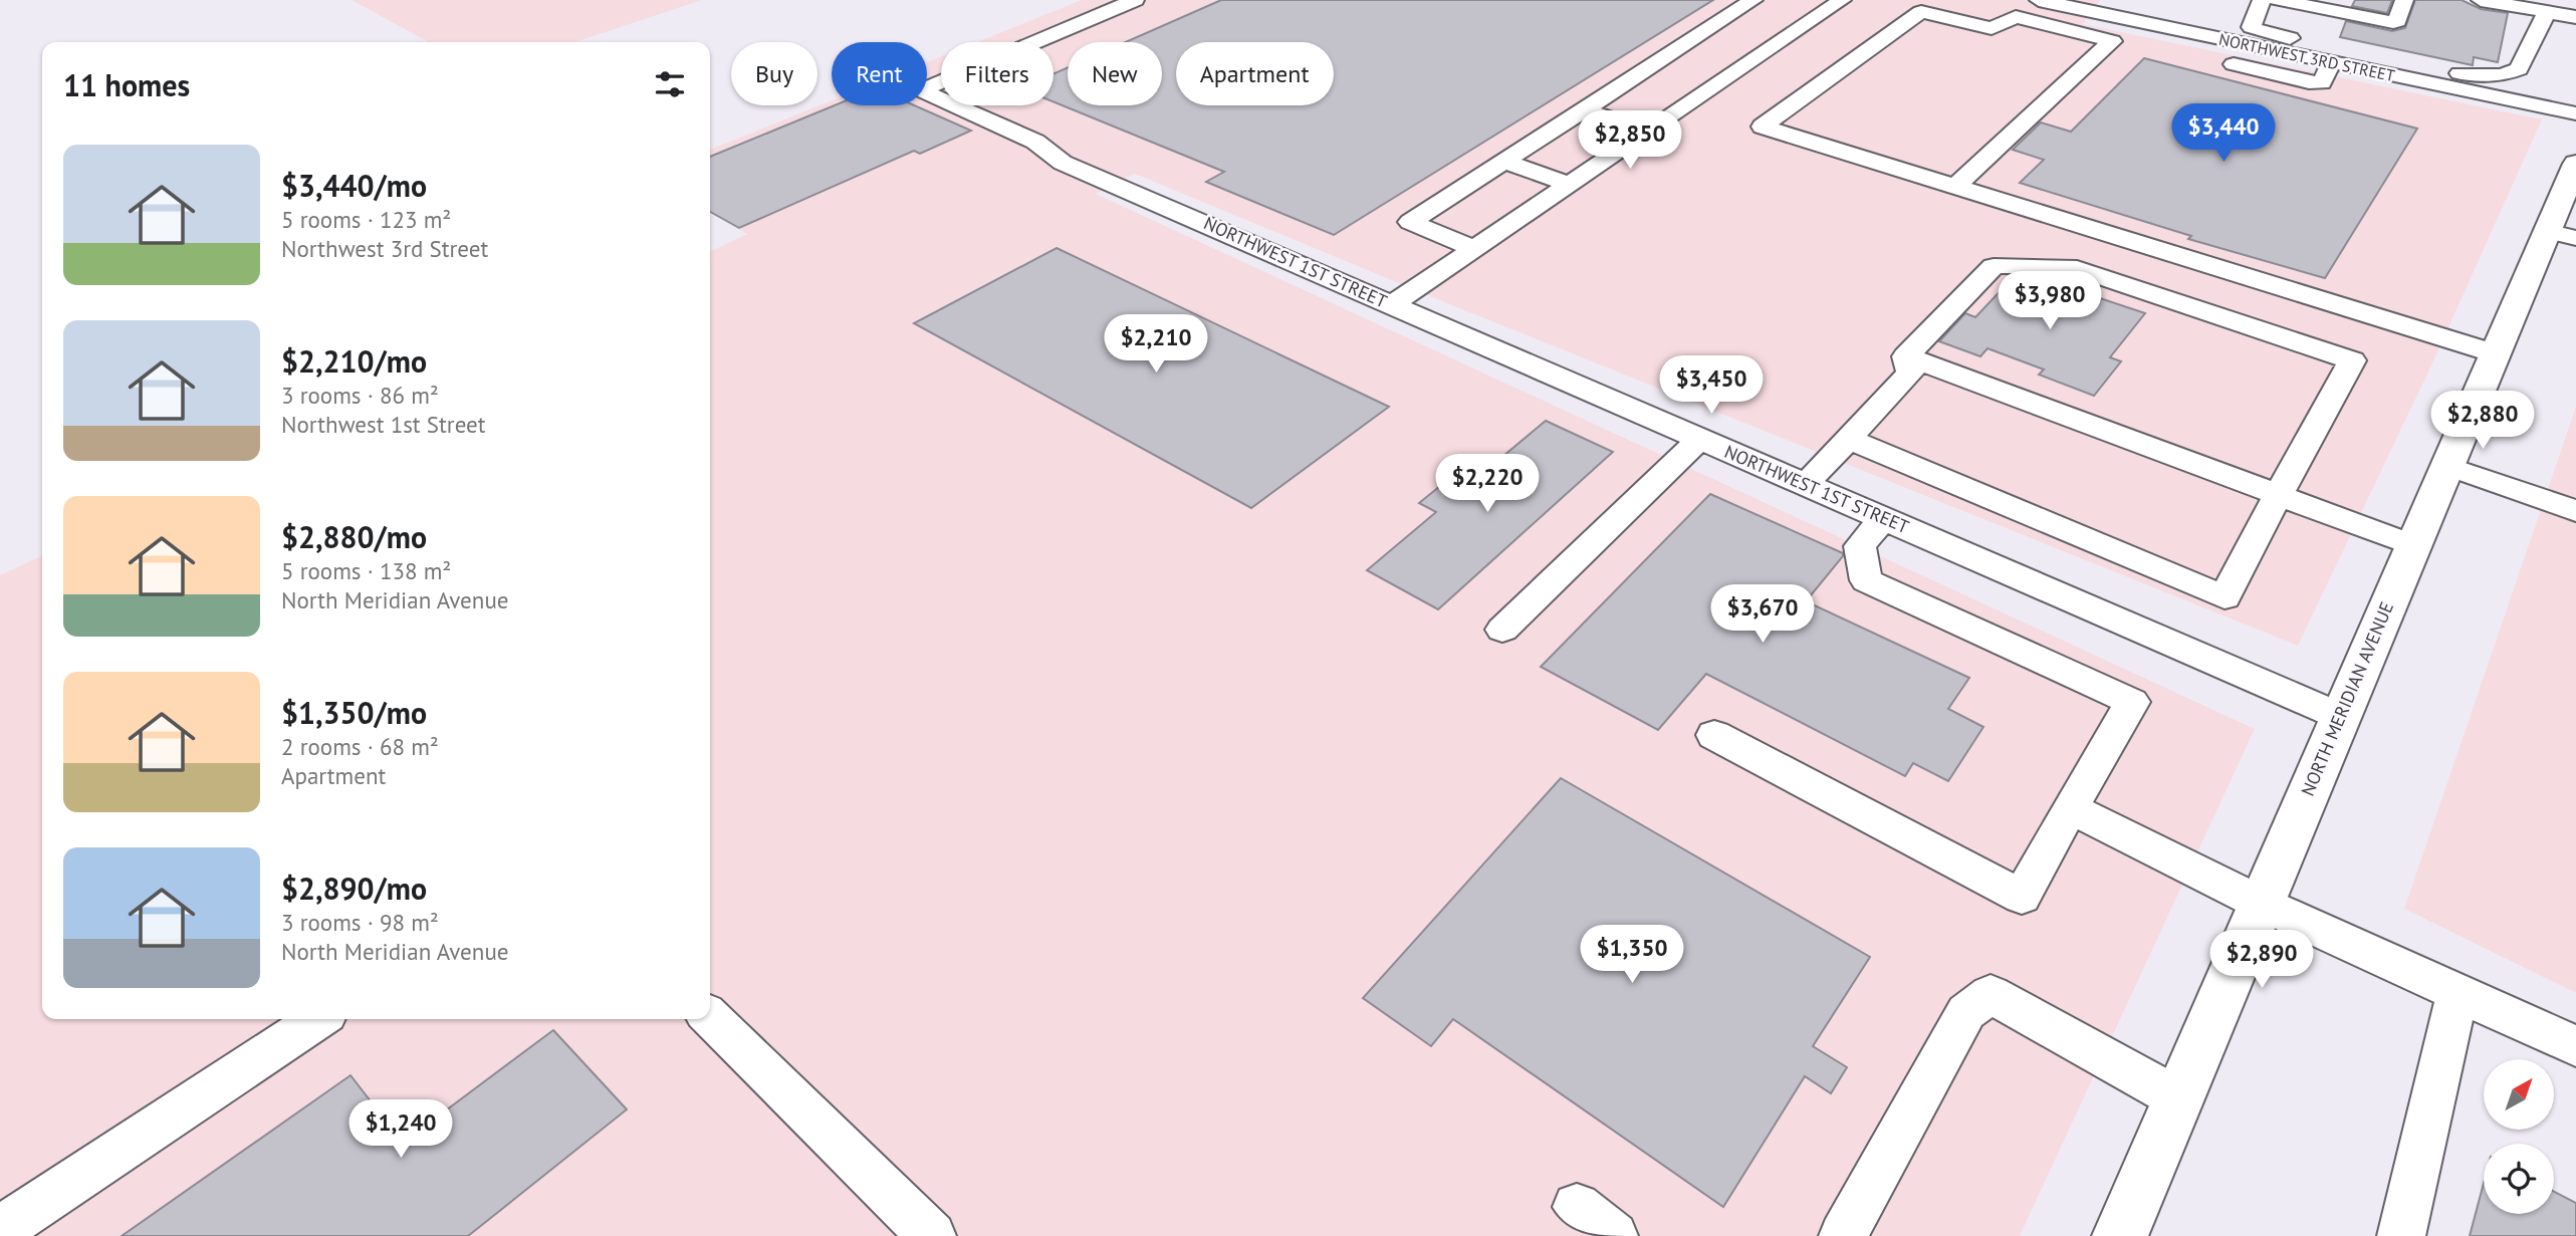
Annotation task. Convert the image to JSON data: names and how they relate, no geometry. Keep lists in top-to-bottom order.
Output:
{
  "streets": {
    "main road": ["NORTH MERIDIAN AVENUE"],
    "street": ["NORTHWEST 3RD STREET", "NORTHWEST 1ST STREET"]
  },
  "crossings": [
    ["NORTHWEST 1ST STREET", "NORTH MERIDIAN AVENUE"]
  ],
  "north": "top right",
  "page": {
    "chip": [
      "Buy",
      "Rent",
      "Filters",
      "New",
      "Apartment"
    ],
    "heading": "11 homes",
    "price": [
      "$3,440",
      "$2,850",
      "$3,980",
      "$2,210",
      "$3,450",
      "$2,880",
      "$2,220",
      "$3,670",
      "$1,350",
      "$2,890",
      "$1,240"
    ],
    "list": [
      {
        "name": "$3,440/mo",
        "note": "5 rooms · 123 m² · Northwest 3rd Street"
      },
      {
        "name": "$2,210/mo",
        "note": "3 rooms · 86 m² · Northwest 1st Street"
      },
      {
        "name": "$2,880/mo",
        "note": "5 rooms · 138 m² · North Meridian Avenue"
      },
      {
        "name": "$1,350/mo",
        "note": "2 rooms · 68 m² · Apartment"
      },
      {
        "name": "$2,890/mo",
        "note": "3 rooms · 98 m² · North Meridian Avenue"
      }
    ]
  }
}
